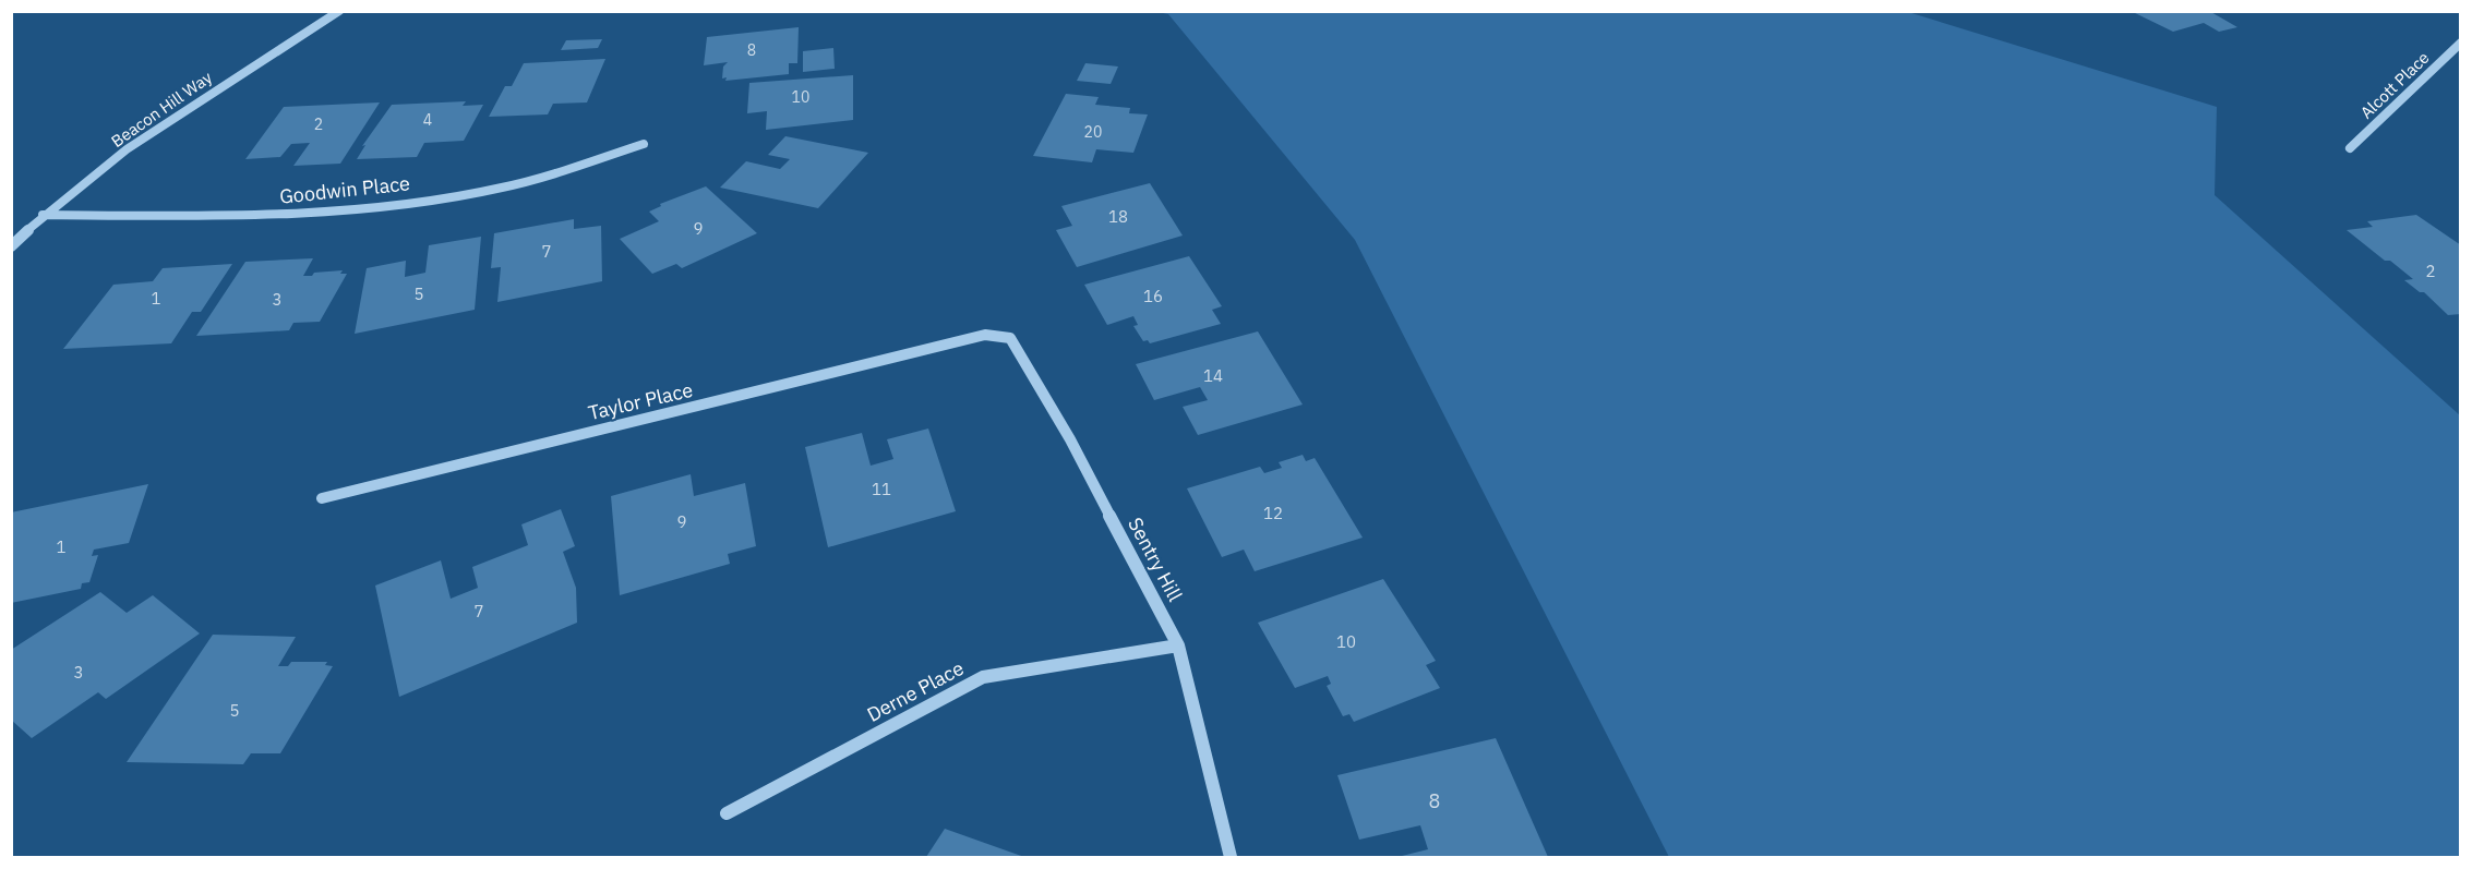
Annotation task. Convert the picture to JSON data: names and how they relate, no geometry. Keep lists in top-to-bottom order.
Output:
{
  "streets": {
    "street": [
      "Alcott Place",
      "Beacon Hill Way",
      "Goodwin Place",
      "Taylor Place",
      "Sentry Hill",
      "Derne Place"
    ]
  },
  "crossings": [
    ["Beacon Hill Way", "Goodwin Place"],
    ["Taylor Place", "Sentry Hill"],
    ["Sentry Hill", "Derne Place"]
  ],
  "house_numbers": [
    "8",
    "10",
    "4",
    "2",
    "20",
    "18",
    "9",
    "7",
    "2",
    "5",
    "16",
    "1",
    "3",
    "14",
    "11",
    "12",
    "9",
    "1",
    "7",
    "10",
    "3",
    "5",
    "8"
  ]
}
